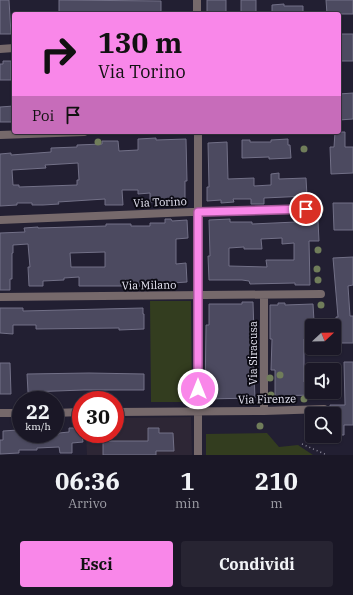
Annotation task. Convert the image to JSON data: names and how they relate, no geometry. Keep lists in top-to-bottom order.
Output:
{
  "streets": {
    "street": [
      "Via Torino",
      "Via Milano",
      "Via Siracusa",
      "Via Firenze"
    ]
  },
  "crossings": [
    ["Via Milano", "Via Siracusa"],
    ["Via Siracusa", "Via Firenze"]
  ],
  "north": "right",
  "page": {
    "turn": ["130 m", "Via Torino"],
    "then": "Poi",
    "speed": "22 km/h",
    "limit": "30",
    "eta": [
      "06:36",
      "Arrivo",
      "1",
      "min",
      "210",
      "m"
    ],
    "buttons": ["Esci", "Condividi"]
  }
}
